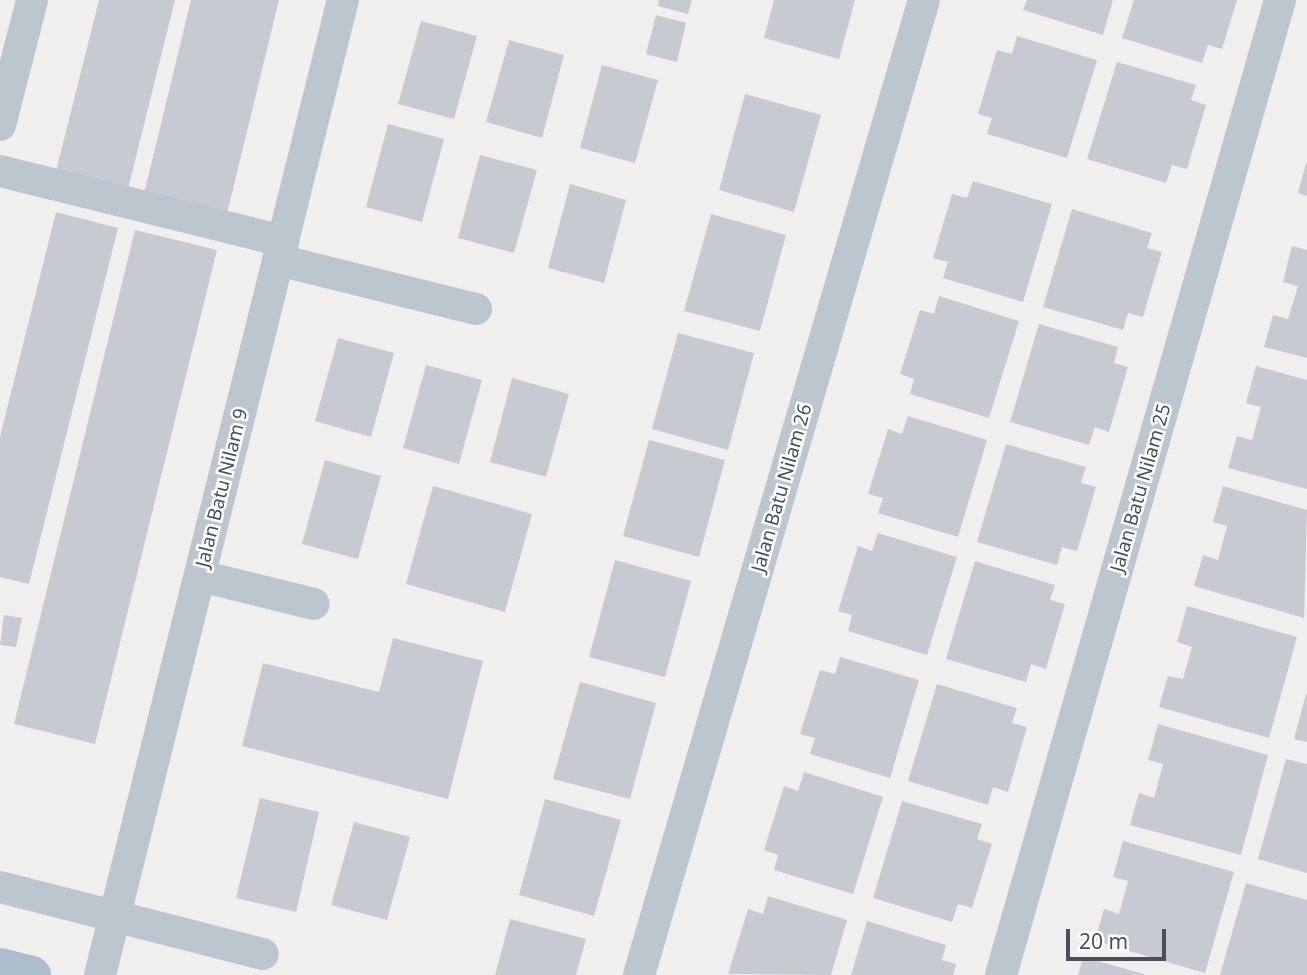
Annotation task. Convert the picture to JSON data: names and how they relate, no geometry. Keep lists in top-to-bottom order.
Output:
{
  "streets": {
    "street": ["Jalan Batu Nilam 9", "Jalan Batu Nilam 26", "Jalan Batu Nilam 25"]
  },
  "scale_bar": "20 m"
}
